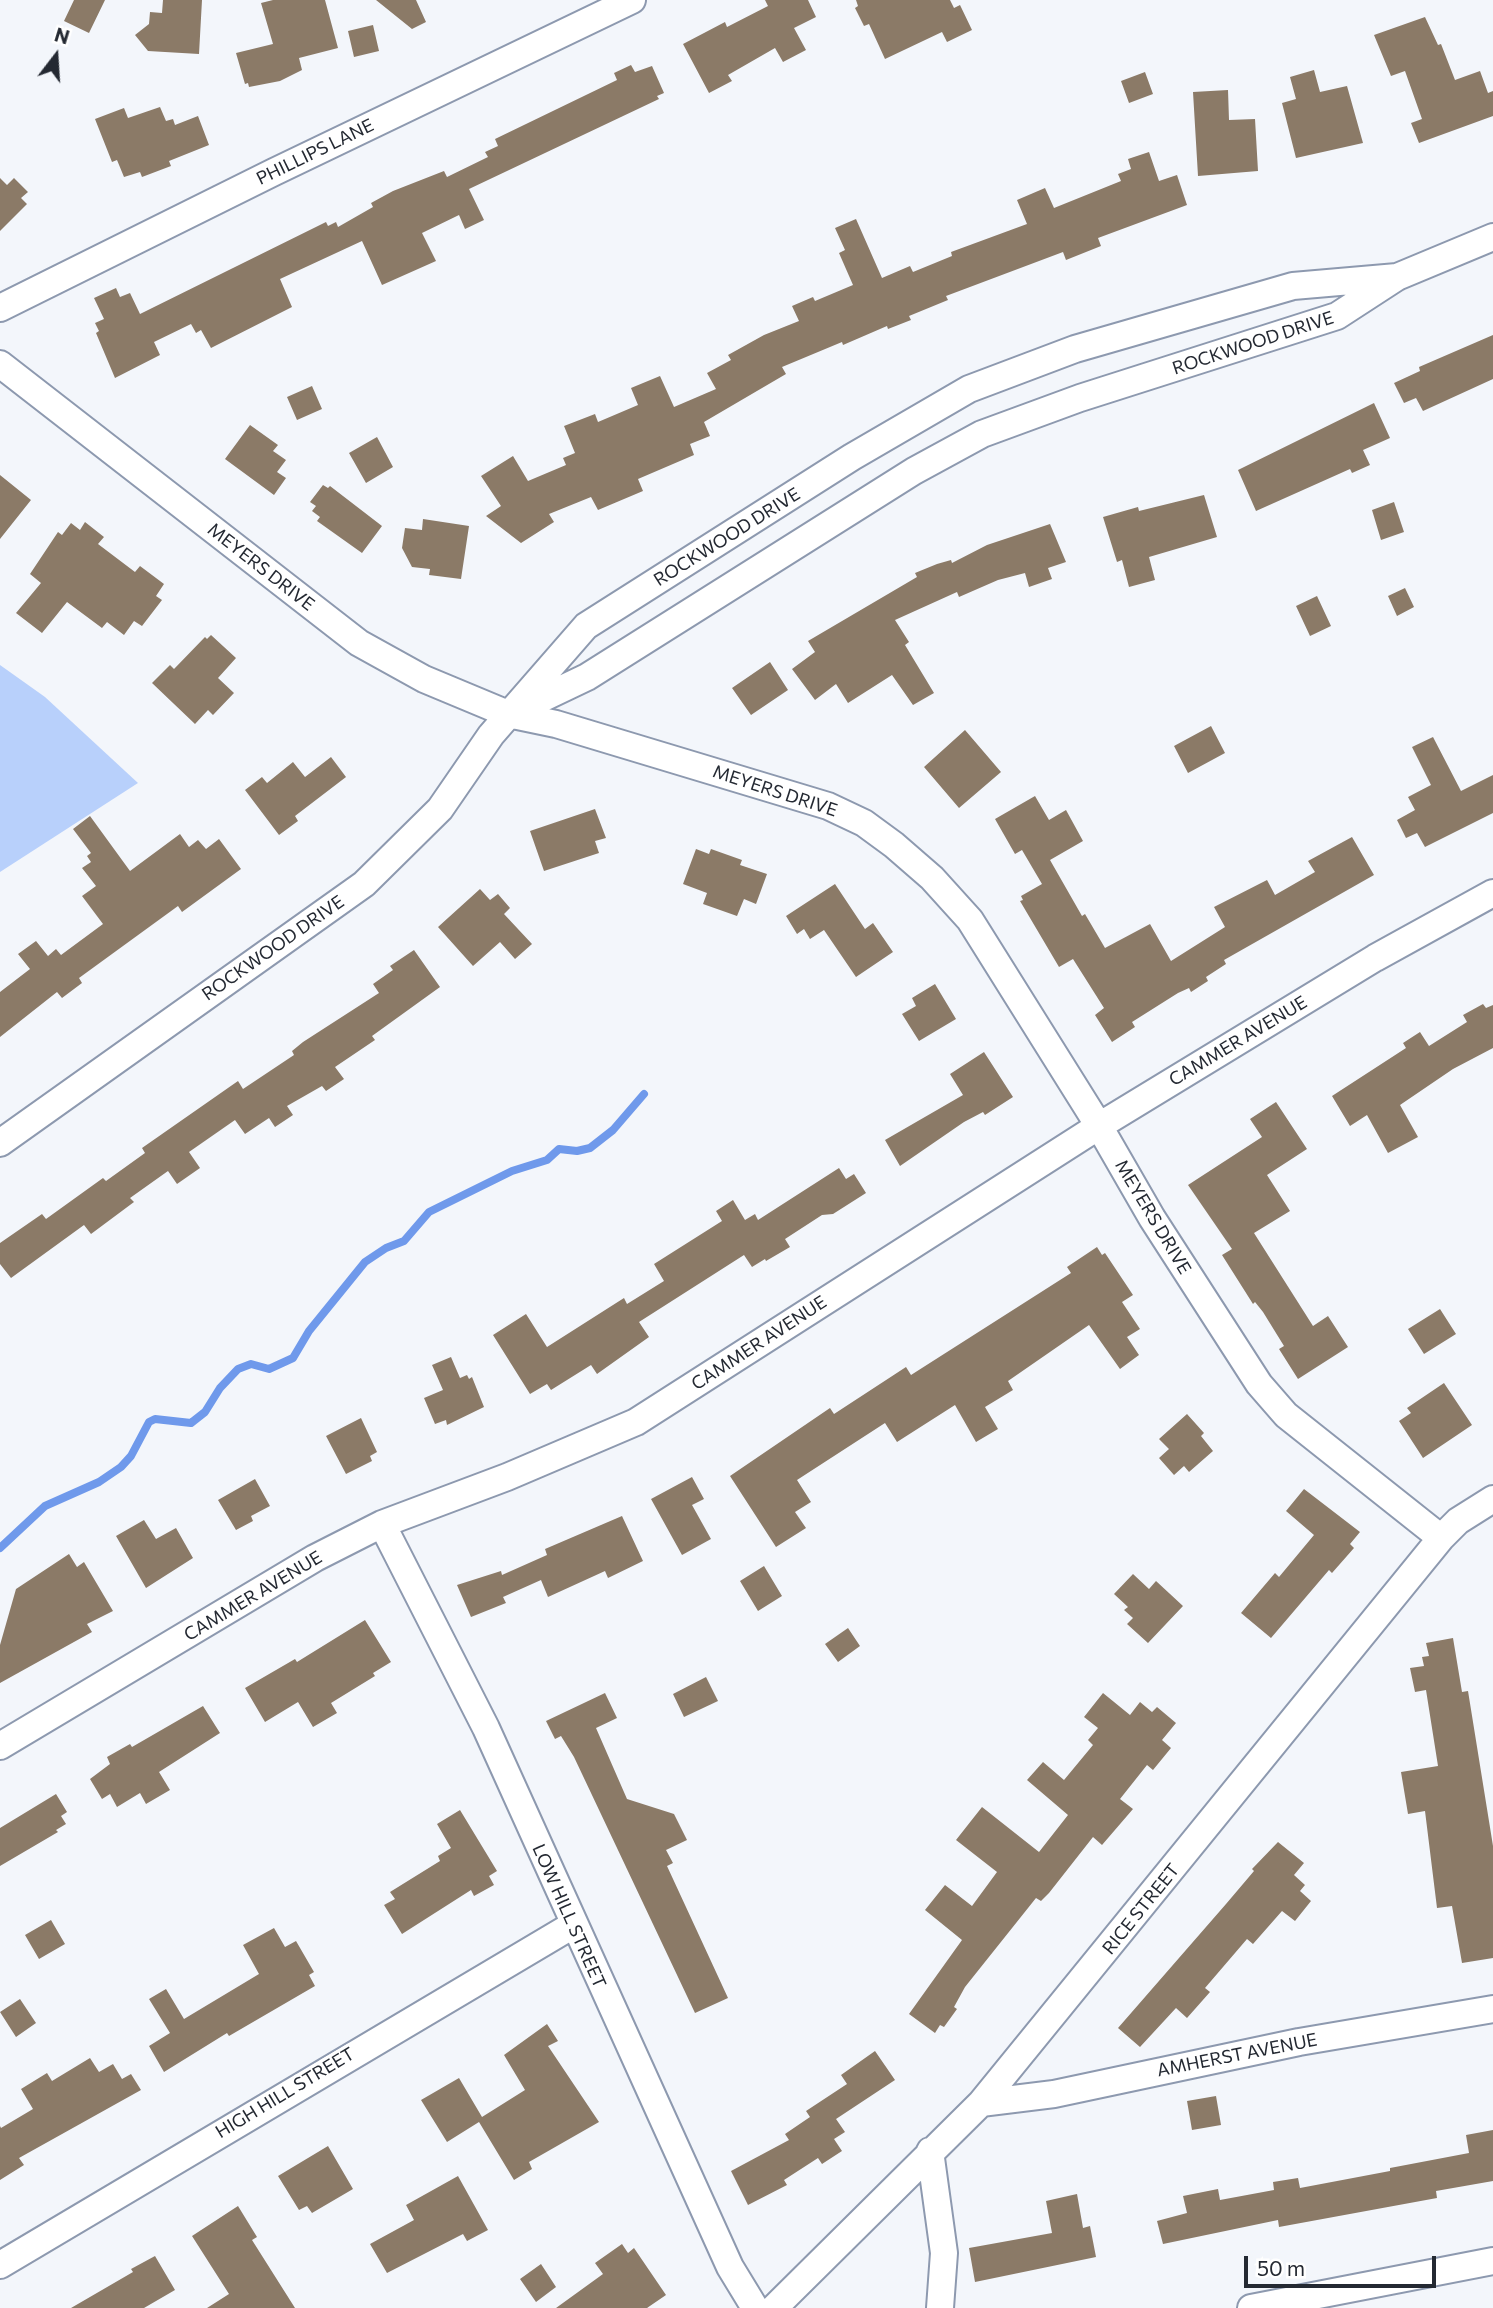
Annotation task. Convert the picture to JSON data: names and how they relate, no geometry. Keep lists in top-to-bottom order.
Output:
{
  "streets": {
    "street": [
      "PHILLIPS LANE",
      "ROCKWOOD DRIVE",
      "MEYERS DRIVE",
      "CAMMER AVENUE",
      "RICE STREET",
      "LOW HILL STREET",
      "AMHERST AVENUE",
      "HIGH HILL STREET"
    ]
  },
  "crossings": [
    ["ROCKWOOD DRIVE", "MEYERS DRIVE"],
    ["MEYERS DRIVE", "CAMMER AVENUE"],
    ["MEYERS DRIVE", "RICE STREET"],
    ["CAMMER AVENUE", "LOW HILL STREET"],
    ["RICE STREET", "AMHERST AVENUE"],
    ["LOW HILL STREET", "HIGH HILL STREET"]
  ],
  "scale_bar": "50 m",
  "north": "top"
}
